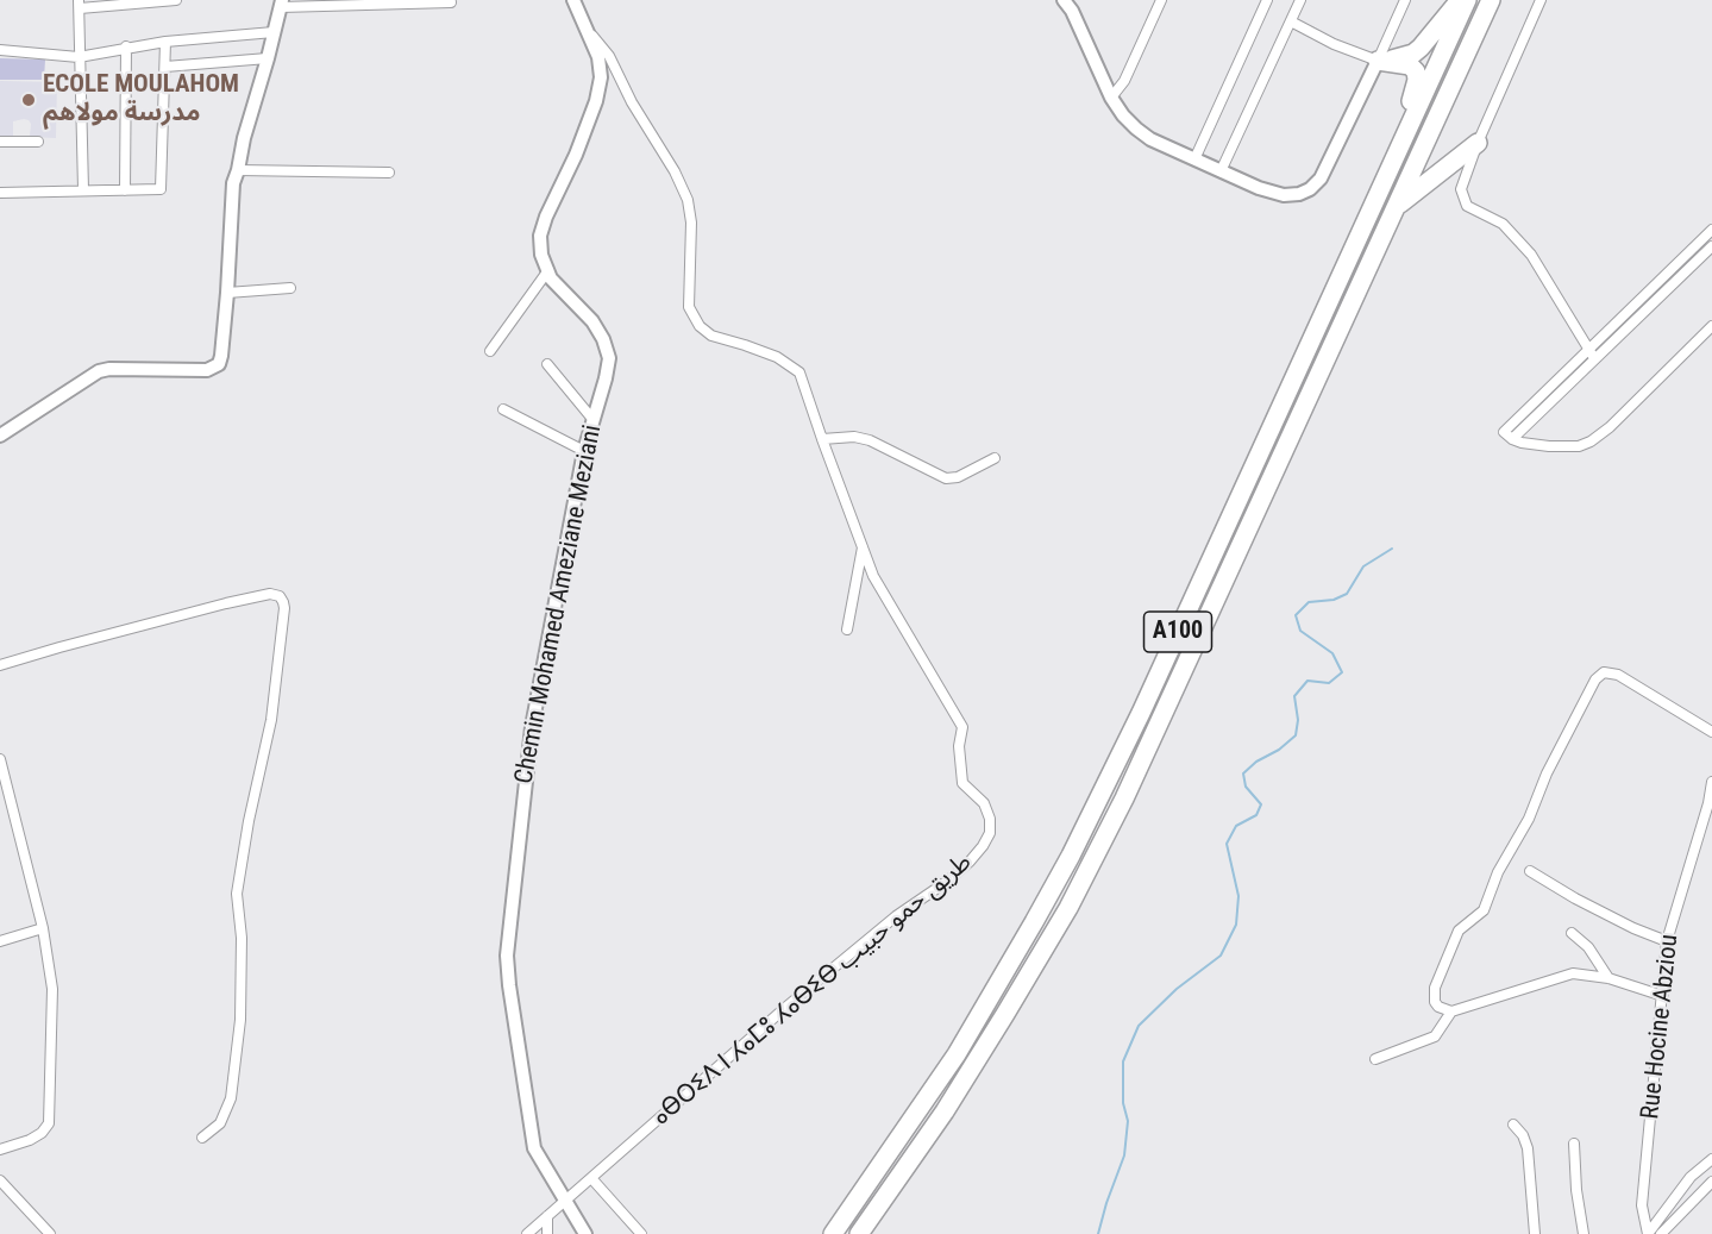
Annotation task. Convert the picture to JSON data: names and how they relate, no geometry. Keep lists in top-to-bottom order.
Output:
{
  "streets": {
    "highway": ["A100"],
    "main road": ["Chemin Mohamed Ameziane Meziani"],
    "street": ["ⴰⴱⵔⵉⴷ ⵏ ⵃⴰⵎⵓ ⵃⴰⴱⵉⴱ طريق حمو حبيب", "Rue Hocine Abziou"]
  },
  "crossings": [
    ["Chemin Mohamed Ameziane Meziani", "ⴰⴱⵔⵉⴷ ⵏ ⵃⴰⵎⵓ ⵃⴰⴱⵉⴱ طريق حمو حبيب"]
  ],
  "places": ["ECOLE MOULAHOM مدرسة مولاهم"]
}
